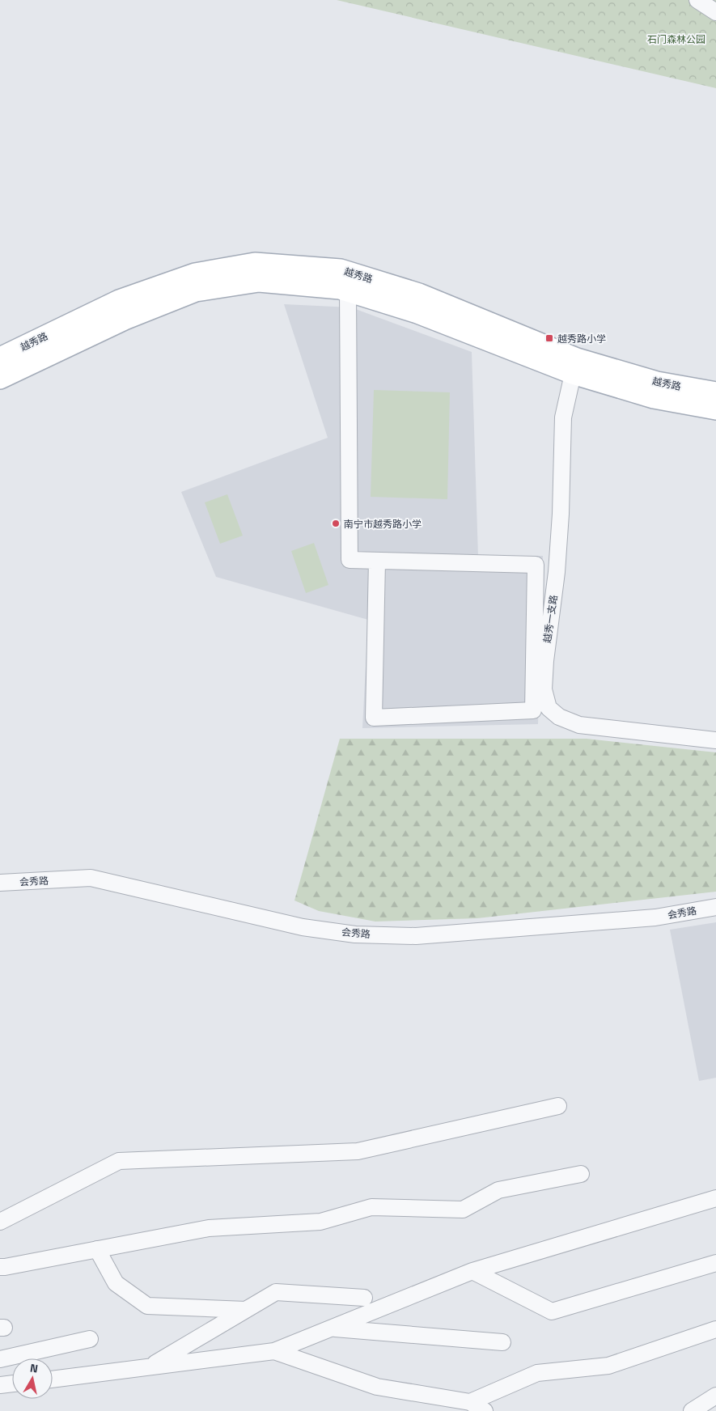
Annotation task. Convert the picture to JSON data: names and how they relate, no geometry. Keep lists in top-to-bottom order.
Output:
{
  "streets": {
    "main road": ["越秀路"],
    "street": ["越秀一支路", "会秀路"]
  },
  "crossings": [
    ["越秀路", "越秀一支路"]
  ],
  "parks": ["石门森林公园"],
  "places": {
    "transit": ["越秀路小学"],
    "other": ["南宁市越秀路小学"]
  },
  "north": "top"
}
